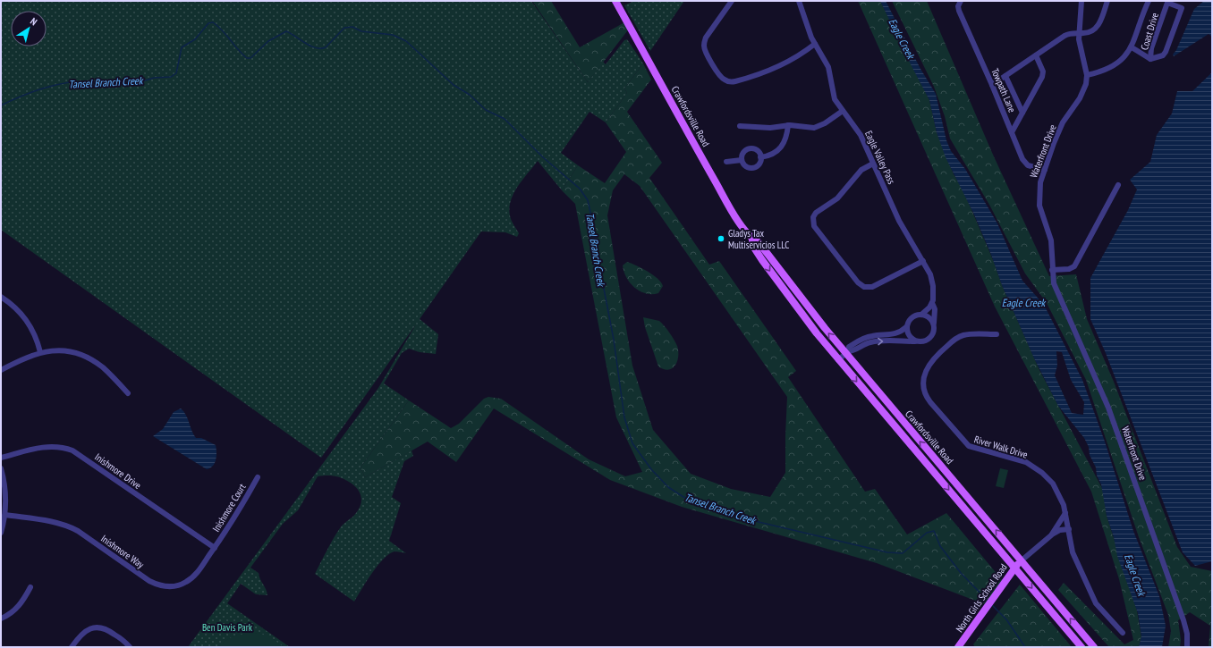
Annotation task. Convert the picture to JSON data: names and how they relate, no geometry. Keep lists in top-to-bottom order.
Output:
{
  "streets": {
    "main road": ["Crawfordsville Road", "North Girls School Road"],
    "street": [
      "Coast Drive",
      "Towpath Lane",
      "Waterfront Drive",
      "Eagle Valley Pass",
      "River Walk Drive",
      "Inishmore Drive",
      "Inishmore Court",
      "Inishmore Way"
    ]
  },
  "crossings": [
    ["Coast Drive", "Waterfront Drive"],
    ["Towpath Lane", "Waterfront Drive"],
    ["Crawfordsville Road", "North Girls School Road"],
    ["Inishmore Drive", "Inishmore Court"],
    ["Inishmore Drive", "Inishmore Way"],
    ["Inishmore Court", "Inishmore Way"]
  ],
  "water": ["Eagle Creek", "Tansel Branch Creek"],
  "parks": ["Ben Davis Park"],
  "places": ["Gladys Tax Multiservicios LLC"],
  "north": "top right"
}
